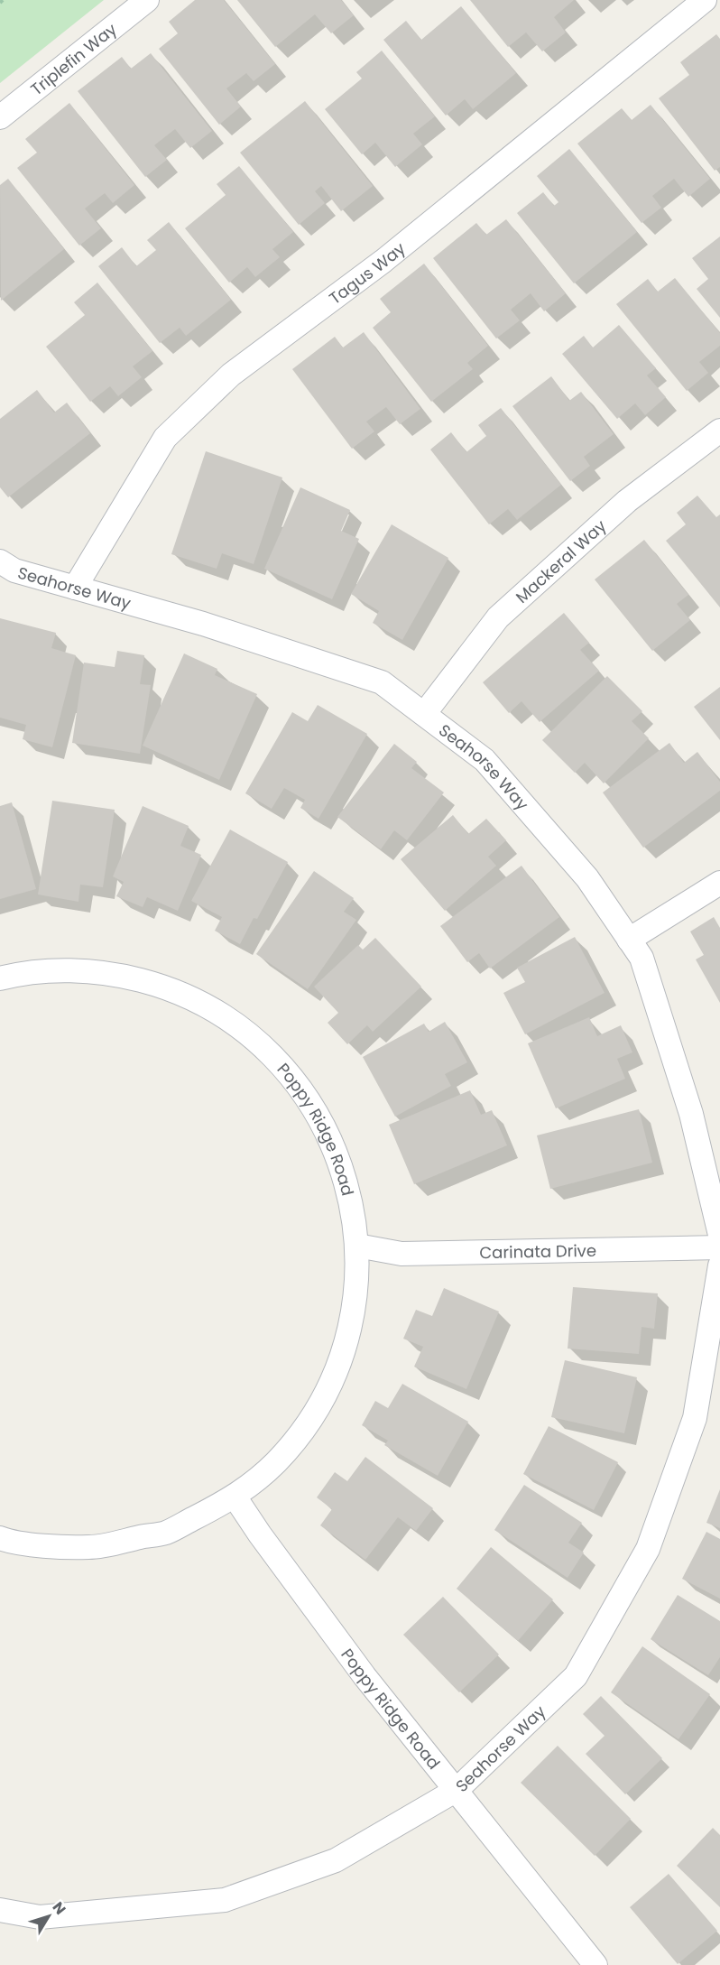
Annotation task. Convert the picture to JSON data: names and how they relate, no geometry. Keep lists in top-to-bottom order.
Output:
{
  "streets": {
    "street": [
      "Triplefin Way",
      "Tagus Way",
      "Mackeral Way",
      "Seahorse Way",
      "Poppy Ridge Road",
      "Carinata Drive"
    ]
  },
  "crossings": [
    ["Tagus Way", "Seahorse Way"],
    ["Mackeral Way", "Seahorse Way"],
    ["Seahorse Way", "Poppy Ridge Road"],
    ["Poppy Ridge Road", "Carinata Drive"]
  ],
  "north": "top right"
}
